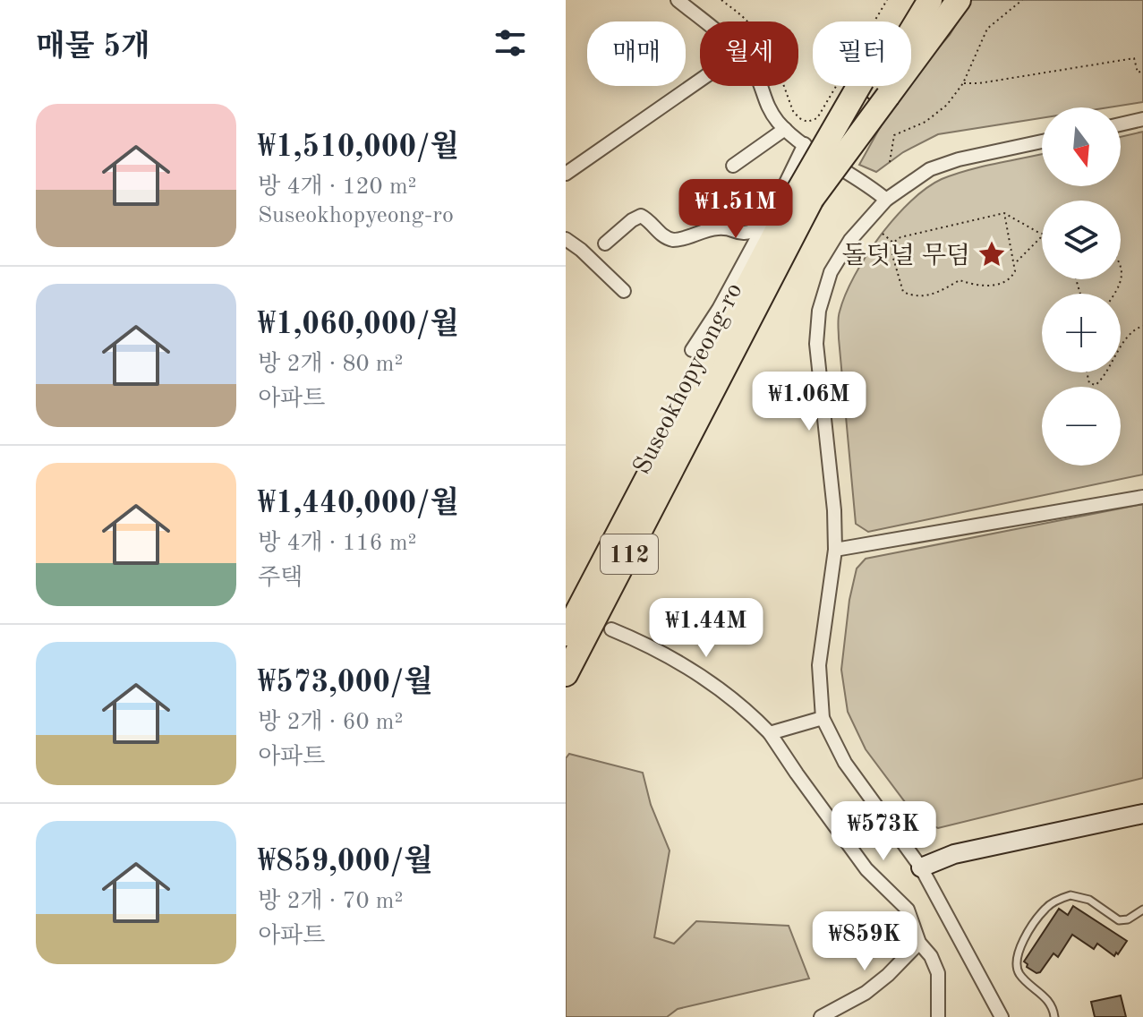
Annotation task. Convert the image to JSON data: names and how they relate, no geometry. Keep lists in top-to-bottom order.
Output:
{
  "streets": {
    "highway": ["Suseokhopyeong-ro", "112"]
  },
  "places": {
    "place": ["돌덧널 무덤"]
  },
  "north": "bottom",
  "page": {
    "heading": "매물 5개",
    "chip": ["매매", "월세", "필터"],
    "list": [
      {
        "name": "₩1,510,000/월",
        "note": "방 4개 · 120 m² · Suseokhopyeong-ro"
      },
      {
        "name": "₩1,060,000/월",
        "note": "방 2개 · 80 m² · 아파트"
      },
      {
        "name": "₩1,440,000/월",
        "note": "방 4개 · 116 m² · 주택"
      },
      {
        "name": "₩573,000/월",
        "note": "방 2개 · 60 m² · 아파트"
      },
      {
        "name": "₩859,000/월",
        "note": "방 2개 · 70 m² · 아파트"
      }
    ],
    "map_buttons": ["+", "−"],
    "price": [
      "₩1.51M",
      "₩1.06M",
      "₩1.44M",
      "₩573K",
      "₩859K"
    ]
  }
}
